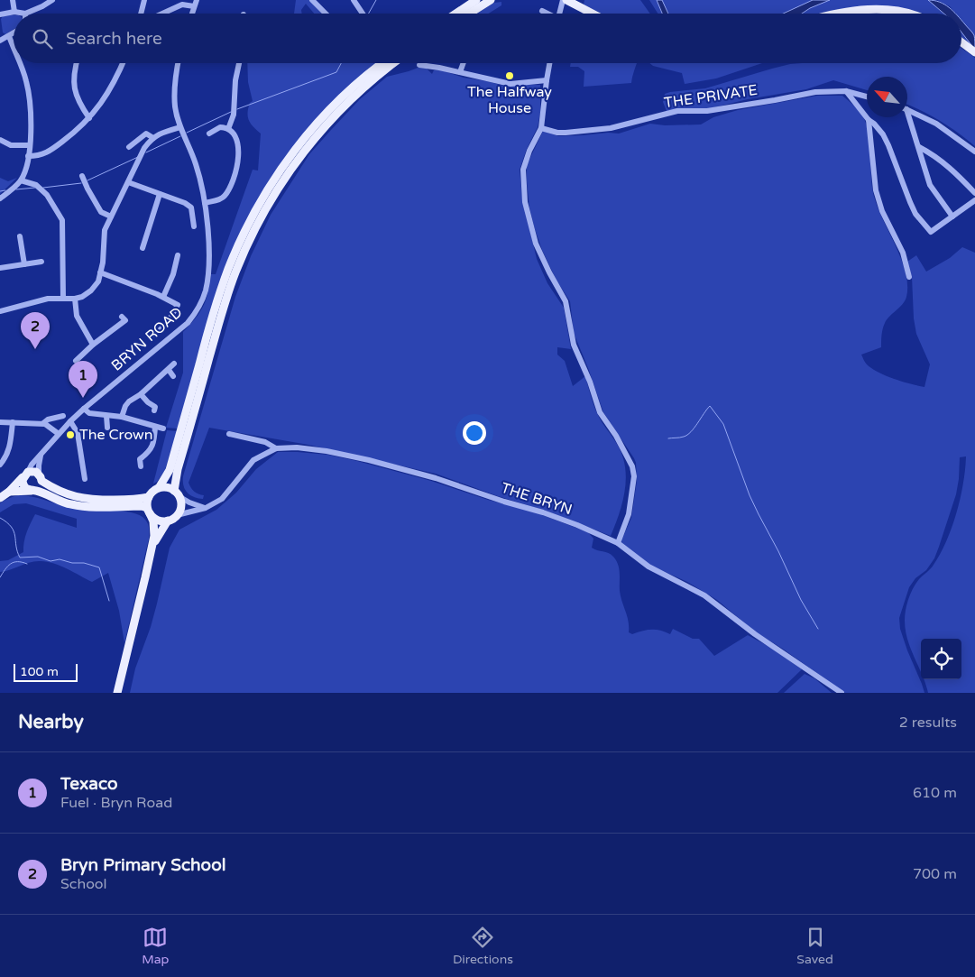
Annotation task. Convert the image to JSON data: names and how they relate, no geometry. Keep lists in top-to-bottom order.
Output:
{
  "streets": {
    "street": ["THE PRIVATE", "BRYN ROAD", "THE BRYN"]
  },
  "places": ["The Halfway House", "The Crown"],
  "scale_bar": "100 m",
  "north": "top left",
  "page": {
    "search": "Search here",
    "pins": ["2", "1"],
    "scale": "100 m",
    "heading": ["Nearby", "2 results"],
    "list": [
      {
        "mark": "1",
        "name": "Texaco",
        "note": "Fuel · Bryn Road",
        "value": "610 m"
      },
      {
        "mark": "2",
        "name": "Bryn Primary School",
        "note": "School",
        "value": "700 m"
      }
    ],
    "nav": ["Map", "Directions", "Saved"]
  }
}
